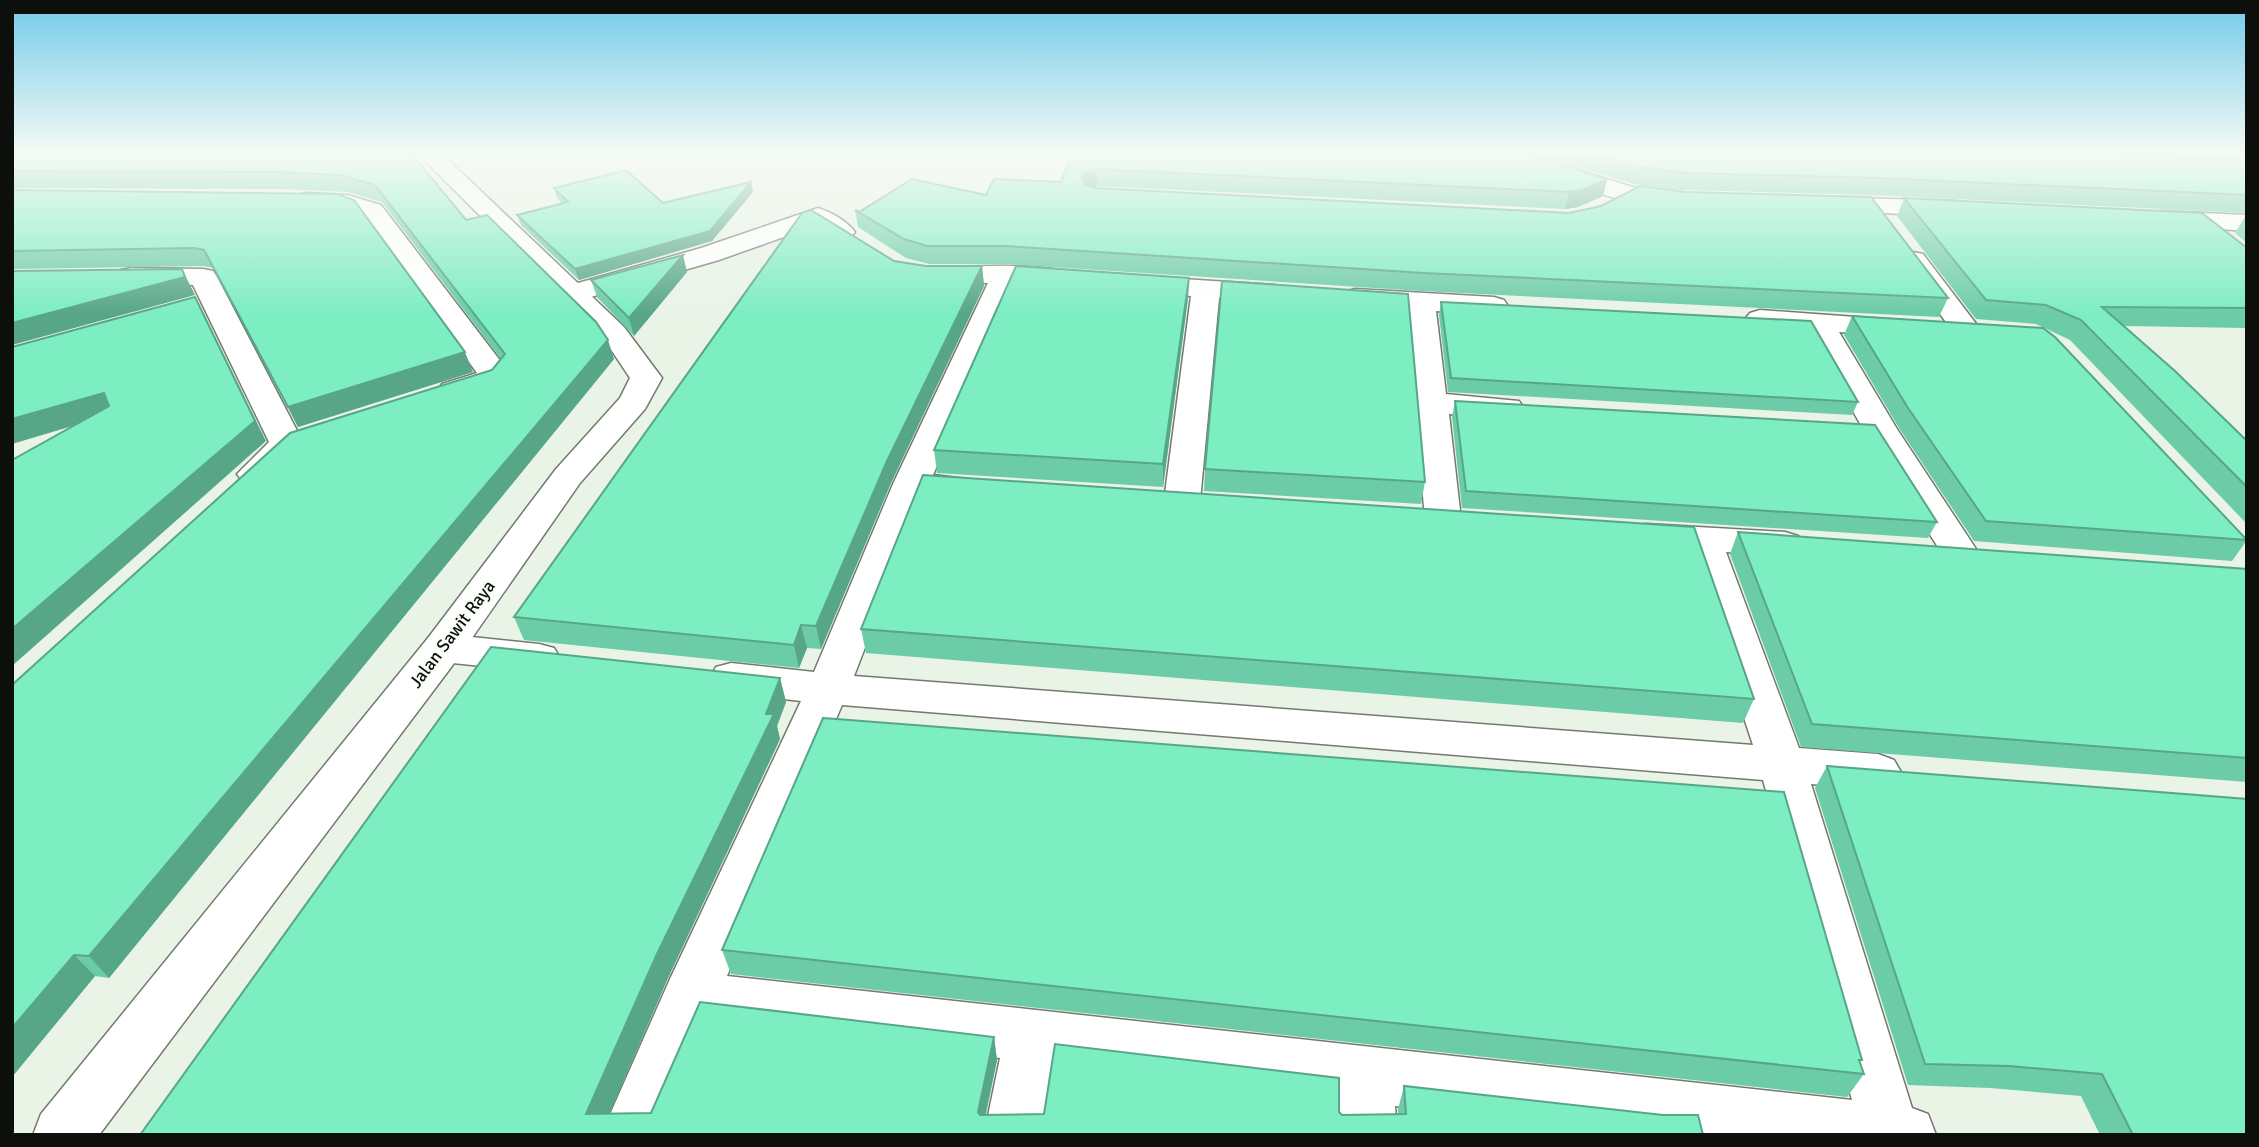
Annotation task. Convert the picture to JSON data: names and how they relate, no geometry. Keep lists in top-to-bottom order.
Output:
{
  "streets": {
    "street": ["Jalan Sawit Raya"]
  }
}
